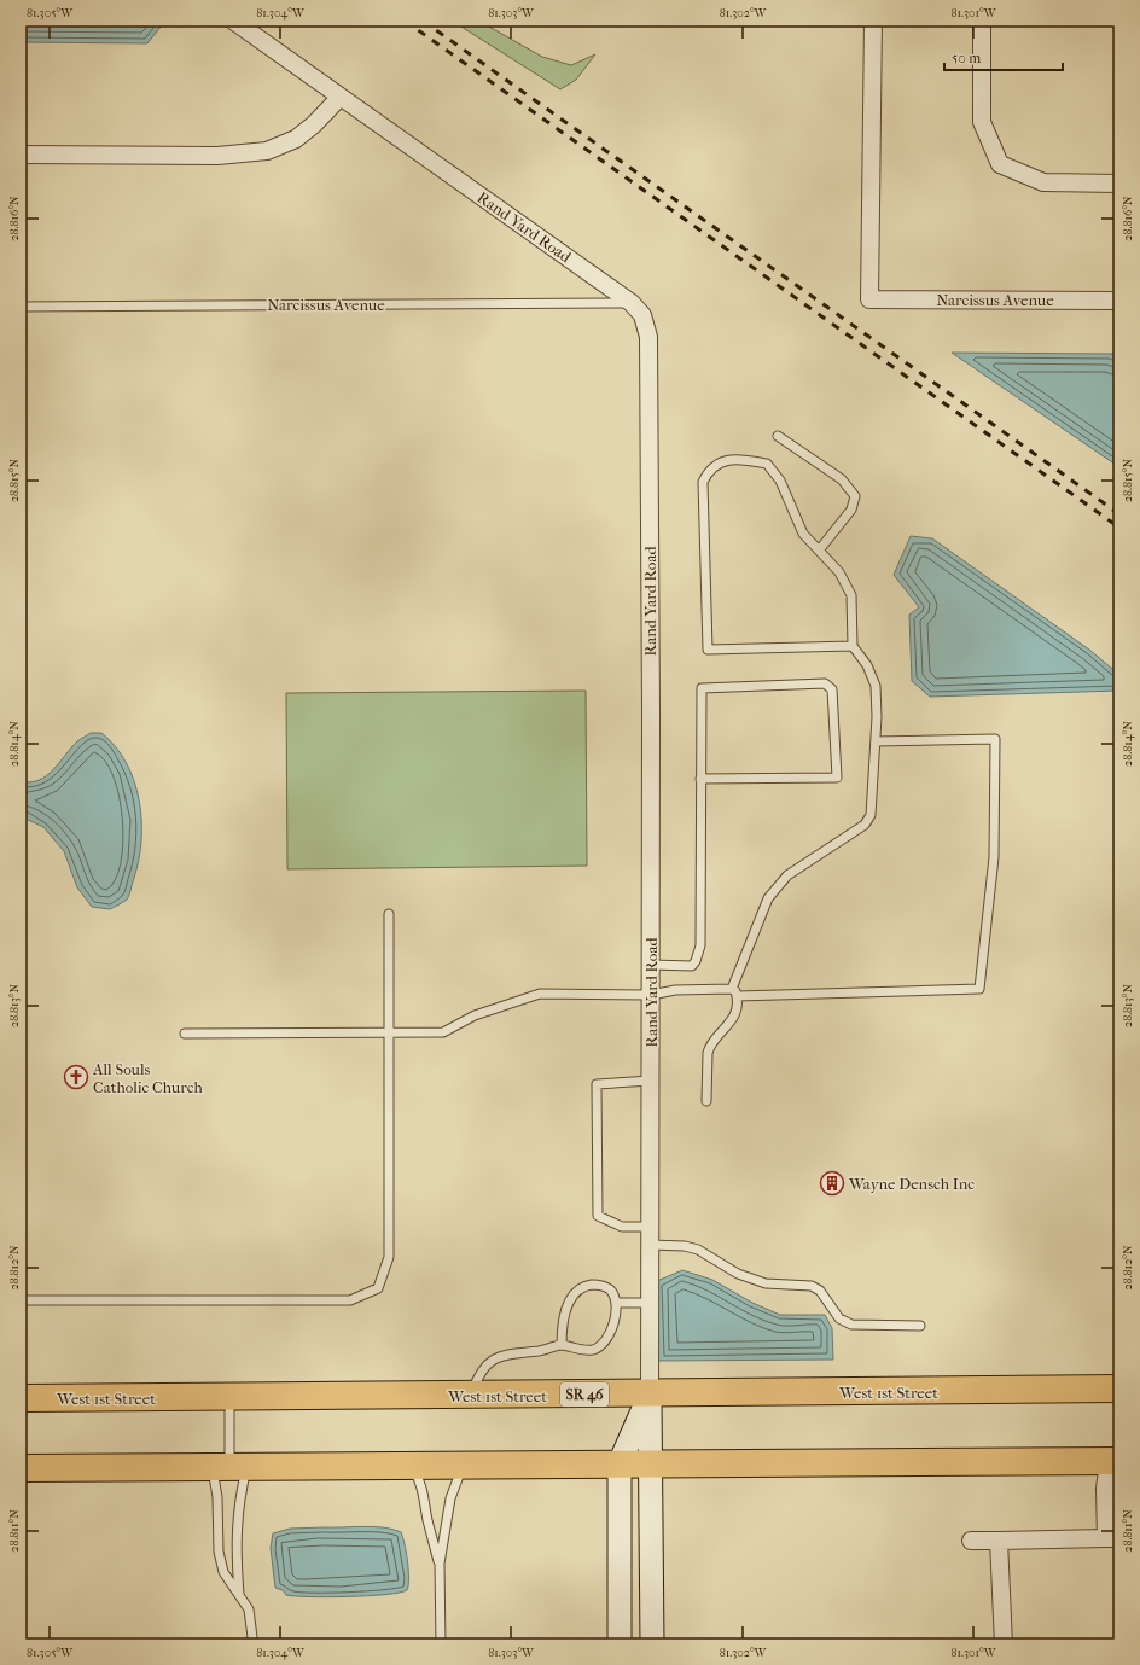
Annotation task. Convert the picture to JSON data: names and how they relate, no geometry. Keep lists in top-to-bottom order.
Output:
{
  "streets": {
    "main road": ["West 1st Street", "SR 46"],
    "street": ["Rand Yard Road", "Narcissus Avenue"]
  },
  "crossings": [
    ["Rand Yard Road", "Narcissus Avenue"],
    ["Rand Yard Road", "West 1st Street"]
  ],
  "places": {
    "church": ["All Souls Catholic Church"],
    "building": ["Wayne Densch Inc"]
  },
  "scale_bar": "50 m",
  "coordinates": [
    "81.305°W",
    "81.304°W",
    "81.303°W",
    "81.302°W",
    "81.301°W",
    "28.816°N",
    "28.815°N",
    "28.814°N",
    "28.813°N",
    "28.812°N",
    "28.811°N"
  ]
}
